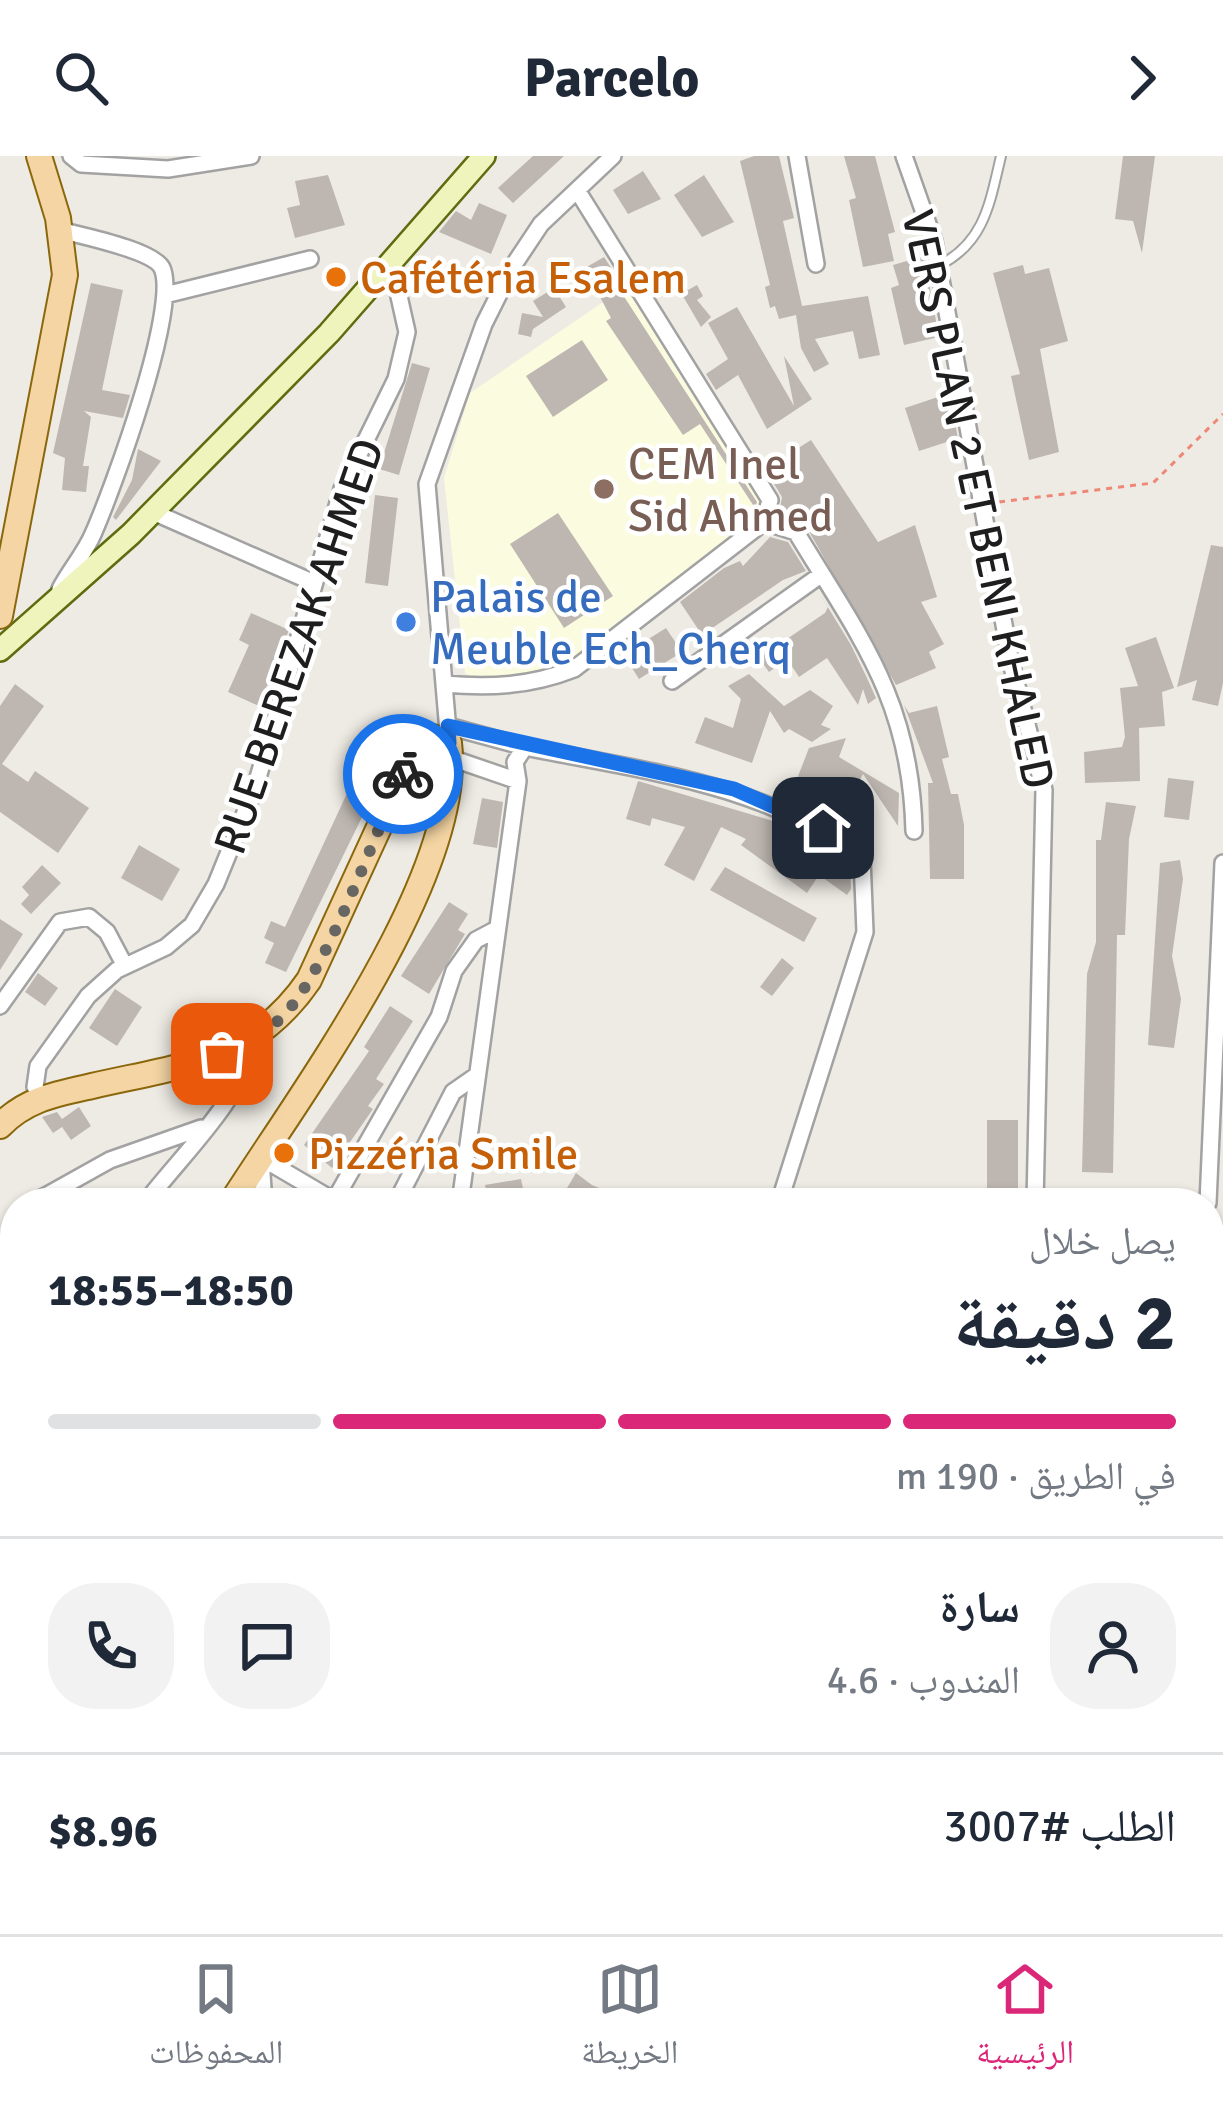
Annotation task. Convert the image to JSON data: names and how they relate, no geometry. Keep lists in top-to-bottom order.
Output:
{
  "streets": {
    "street": ["VERS PLAN 2 ET BENI KHALED", "RUE BEREZAK AHMED"]
  },
  "places": [
    "Cafétéria Esalem",
    "CEM Inel Sid Ahmed",
    "Palais de Meuble Ech_Cherq",
    "Pizzéria Smile"
  ],
  "page": {
    "header": "Parcelo",
    "heading": ["2 دقيقة", "يصل خلال", "18:50–18:55"],
    "panel": [
      "سارة",
      "المندوب · 4.6",
      "الطلب #3007",
      "$8.96"
    ],
    "bar": "في الطريق · 190 m",
    "tabs": ["الرئيسية", "الخريطة", "المحفوظات"]
  }
}
